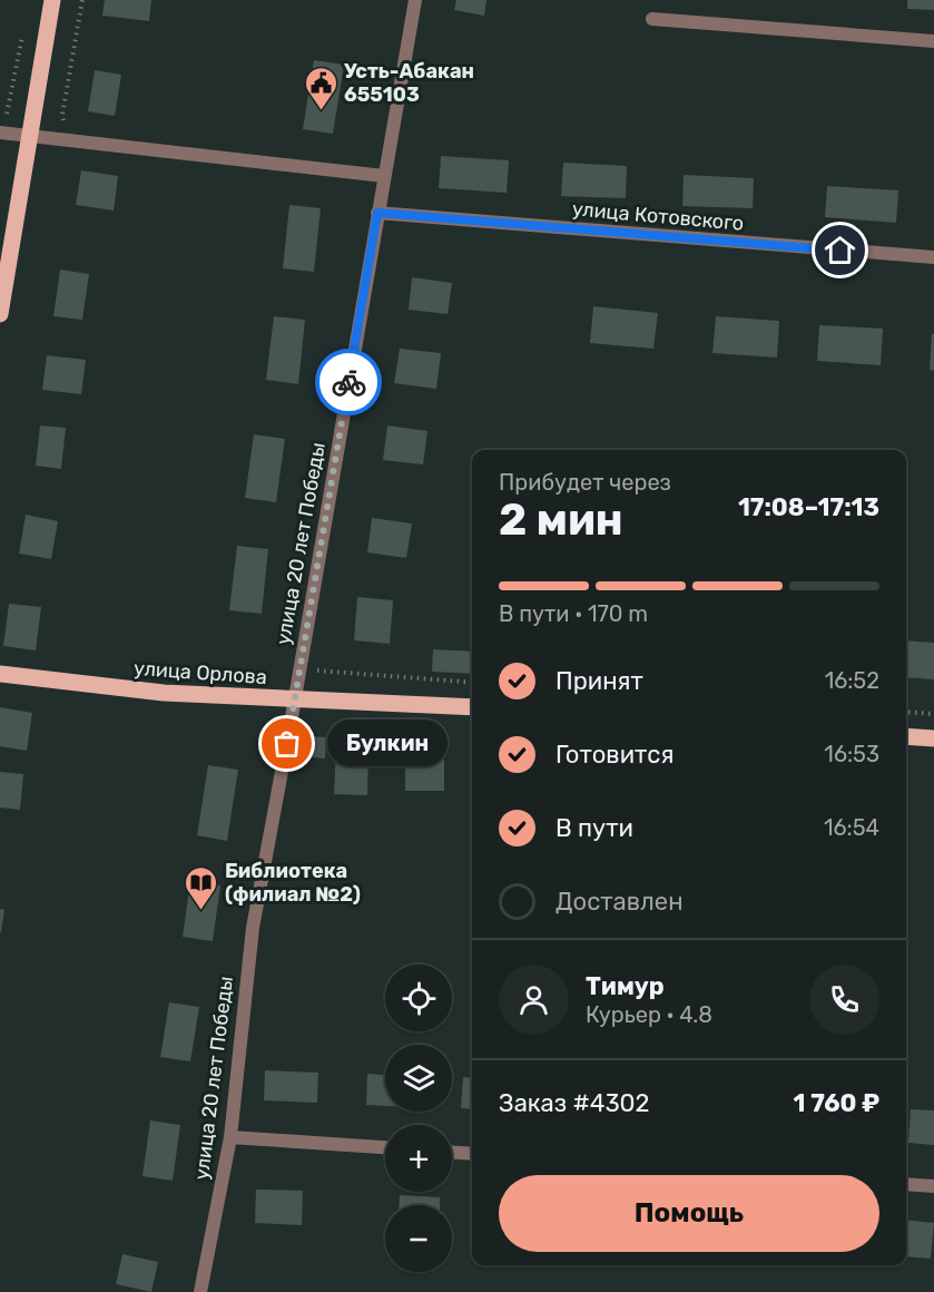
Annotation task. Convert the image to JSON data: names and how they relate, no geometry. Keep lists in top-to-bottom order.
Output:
{
  "streets": {
    "main road": ["улица Орлова"],
    "street": ["улица Котовского", "улица 20 лет Победы"]
  },
  "crossings": [
    ["улица Котовского", "улица 20 лет Победы"],
    ["улица 20 лет Победы", "улица Орлова"]
  ],
  "places": {
    "public building": ["Усть-Абакан 655103"],
    "other": ["Булкин"],
    "library": ["Библиотека (филиал №2)"]
  },
  "page": {
    "heading": ["2 мин", "Прибудет через", "17:08–17:13"],
    "panel": [
      "Тимур",
      "Курьер · 4.8",
      "Заказ #4302",
      "1 760 ₽"
    ],
    "bar": "В пути · 170 m",
    "list": [
      ["Принят", "16:52"],
      ["Готовится", "16:53"],
      ["В пути", "16:54"],
      "Доставлен"
    ],
    "bubble": "Булкин",
    "map_buttons": ["+", "−"],
    "buttons": "Помощь"
  }
}
